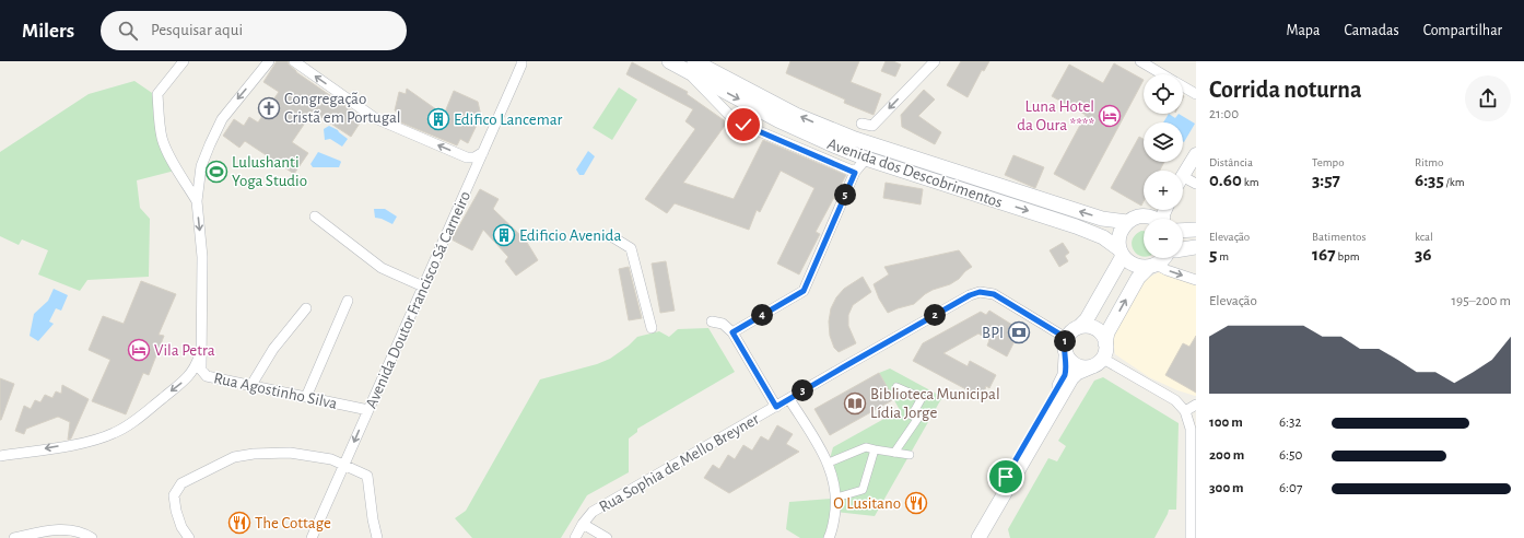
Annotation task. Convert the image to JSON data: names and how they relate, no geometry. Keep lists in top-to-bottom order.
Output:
{
  "streets": {
    "main road": ["Avenida dos Descobrimentos"],
    "street": ["Avenida Doutor Francisco Sá Carneiro", "Rua Agostinho Silva", "Rua Sophia de Mello Breyner"]
  },
  "crossings": [
    ["Avenida Doutor Francisco Sá Carneiro", "Rua Agostinho Silva"]
  ],
  "one_way": ["Rua Agostinho Silva"],
  "places": {
    "church": ["Congregação Cristã em Portugal"],
    "hotel": ["Luna Hotel da Oura ****", "Vila Petra"],
    "building": ["Edifico Lancemar", "Edificio Avenida"],
    "sports": ["Lulushanti Yoga Studio"],
    "bank": ["BPI"],
    "library": ["Biblioteca Municipal Lídia Jorge"],
    "restaurant": ["O Lusitano", "The Cottage"]
  },
  "page": {
    "header": "Milers",
    "search": "Pesquisar aqui",
    "nav": ["Mapa", "Camadas", "Compartilhar"],
    "heading": ["Corrida noturna", "21:00"],
    "map_buttons": ["+", "−"],
    "stats": [
      ["Distância", "0.60 km"],
      ["Tempo", "3:57"],
      ["Ritmo", "6:35 /km"],
      ["Elevação", "5 m"],
      ["Batimentos", "167 bpm"],
      ["kcal", "36"]
    ],
    "pins": [
      "5",
      "2",
      "4",
      "1",
      "3"
    ],
    "chart": ["Elevação", "195–200 m"],
    "list": [
      {
        "name": "100 m",
        "note": "6:32"
      },
      {
        "name": "200 m",
        "note": "6:50"
      },
      {
        "name": "300 m",
        "note": "6:07"
      }
    ]
  }
}
